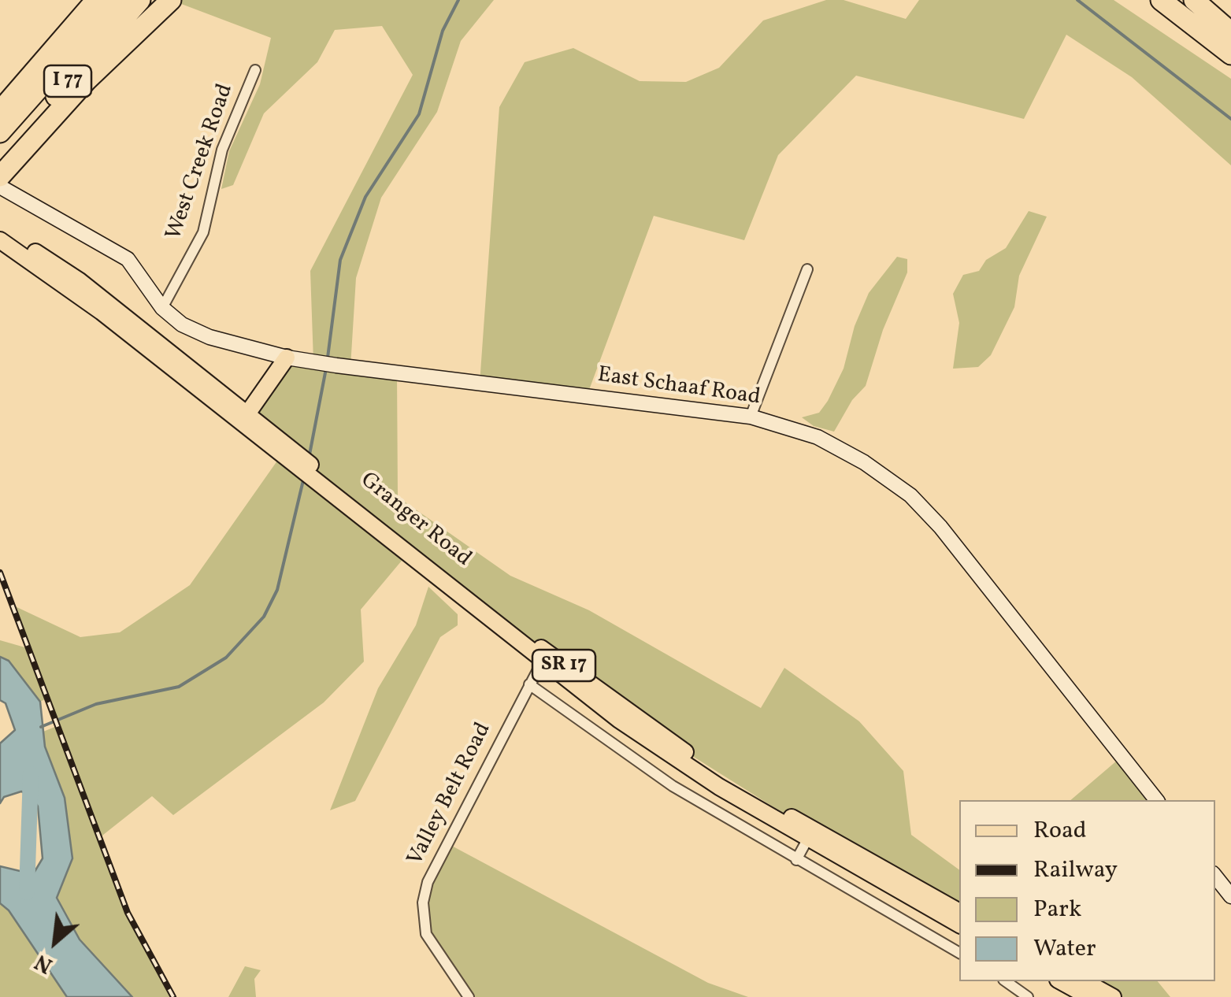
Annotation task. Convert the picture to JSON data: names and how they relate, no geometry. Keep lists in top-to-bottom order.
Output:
{
  "streets": {
    "highway": ["I 77"],
    "main road": ["Granger Road", "SR 17"],
    "street": ["West Creek Road", "East Schaaf Road", "Valley Belt Road"]
  },
  "crossings": [
    ["West Creek Road", "East Schaaf Road"],
    ["Granger Road", "Valley Belt Road"]
  ],
  "legend": [
    "Road",
    "Railway",
    "Park",
    "Water"
  ],
  "north": "bottom left"
}
